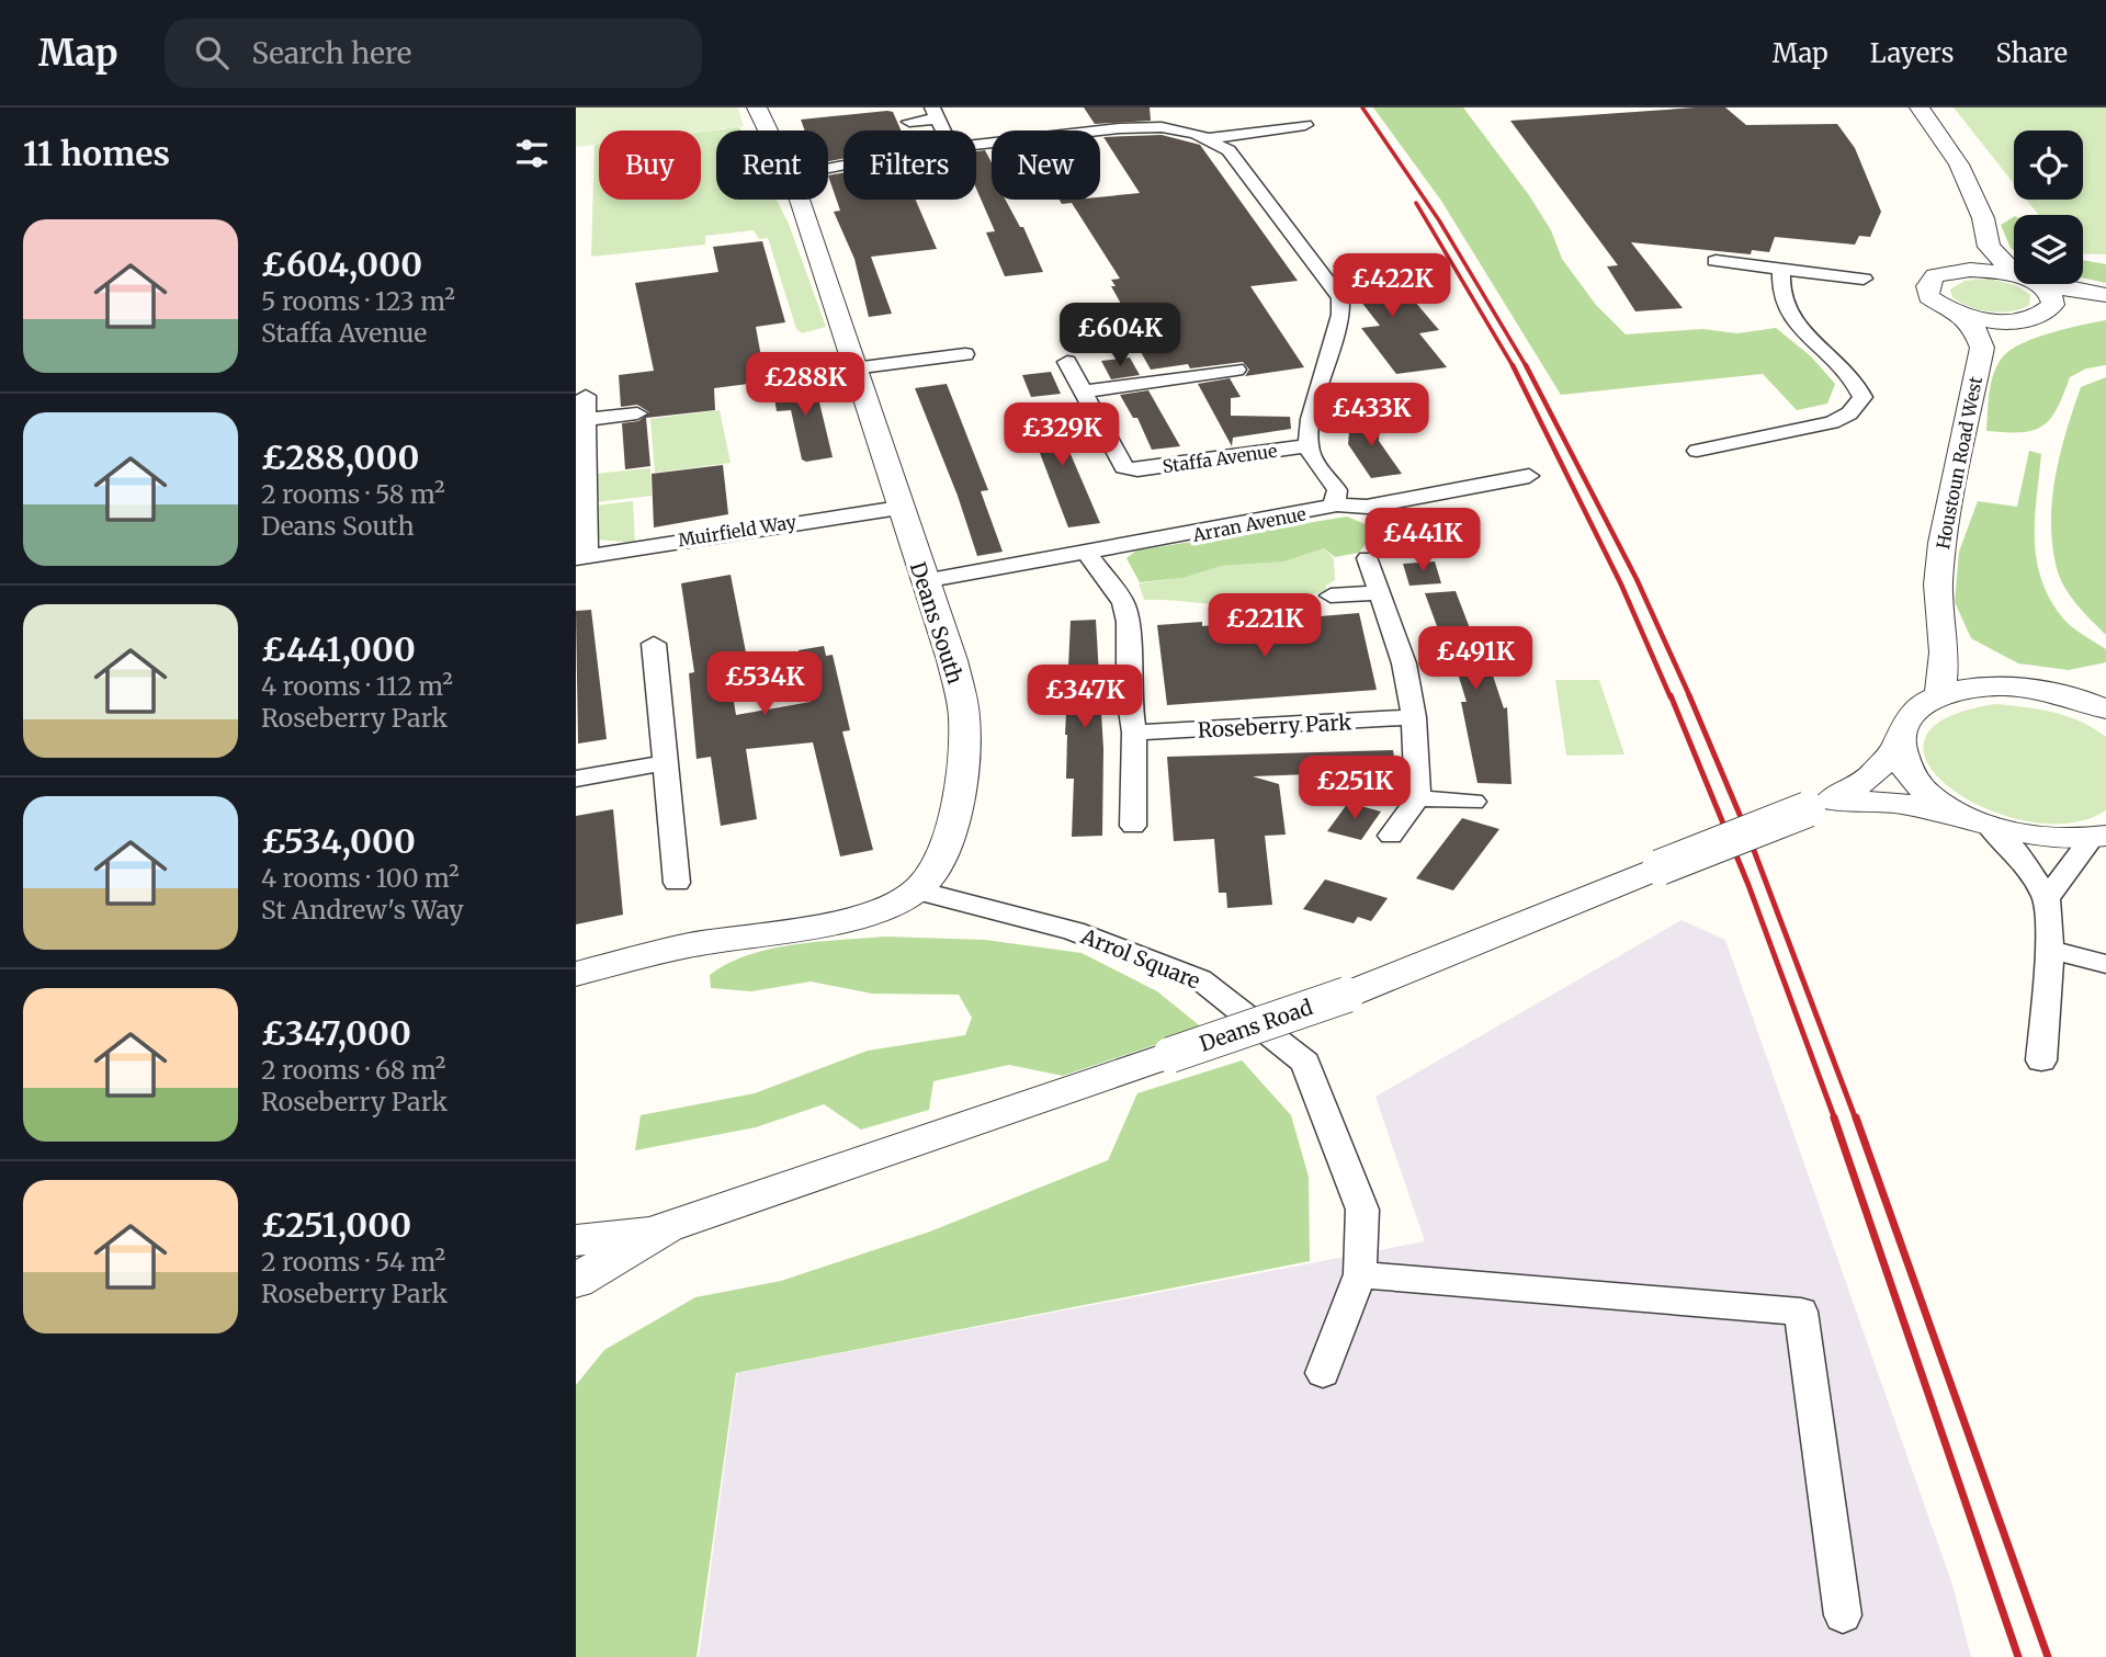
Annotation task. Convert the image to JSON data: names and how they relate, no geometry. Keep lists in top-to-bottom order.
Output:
{
  "streets": {
    "street": [
      "Staffa Avenue",
      "Houstoun Road West",
      "Arran Avenue",
      "Muirfield Way",
      "Deans South",
      "Roseberry Park",
      "Arrol Square",
      "Deans Road"
    ]
  },
  "crossings": [
    ["Staffa Avenue", "Arran Avenue"],
    ["Houstoun Road West", "Deans Road"],
    ["Arran Avenue", "Deans South"],
    ["Muirfield Way", "Deans South"],
    ["Deans South", "Arrol Square"]
  ],
  "page": {
    "header": "Map",
    "search": "Search here",
    "nav": ["Map", "Layers", "Share"],
    "heading": "11 homes",
    "chip": [
      "Buy",
      "Rent",
      "Filters",
      "New"
    ],
    "list": [
      {
        "name": "£604,000",
        "note": "5 rooms · 123 m² · Staffa Avenue"
      },
      {
        "name": "£288,000",
        "note": "2 rooms · 58 m² · Deans South"
      },
      {
        "name": "£441,000",
        "note": "4 rooms · 112 m² · Roseberry Park"
      },
      {
        "name": "£534,000",
        "note": "4 rooms · 100 m² · St Andrew's Way"
      },
      {
        "name": "£347,000",
        "note": "2 rooms · 68 m² · Roseberry Park"
      },
      {
        "name": "£251,000",
        "note": "2 rooms · 54 m² · Roseberry Park"
      }
    ],
    "price": [
      "£422K",
      "£604K",
      "£288K",
      "£433K",
      "£329K",
      "£441K",
      "£221K",
      "£491K",
      "£534K",
      "£347K",
      "£251K"
    ]
  }
}
